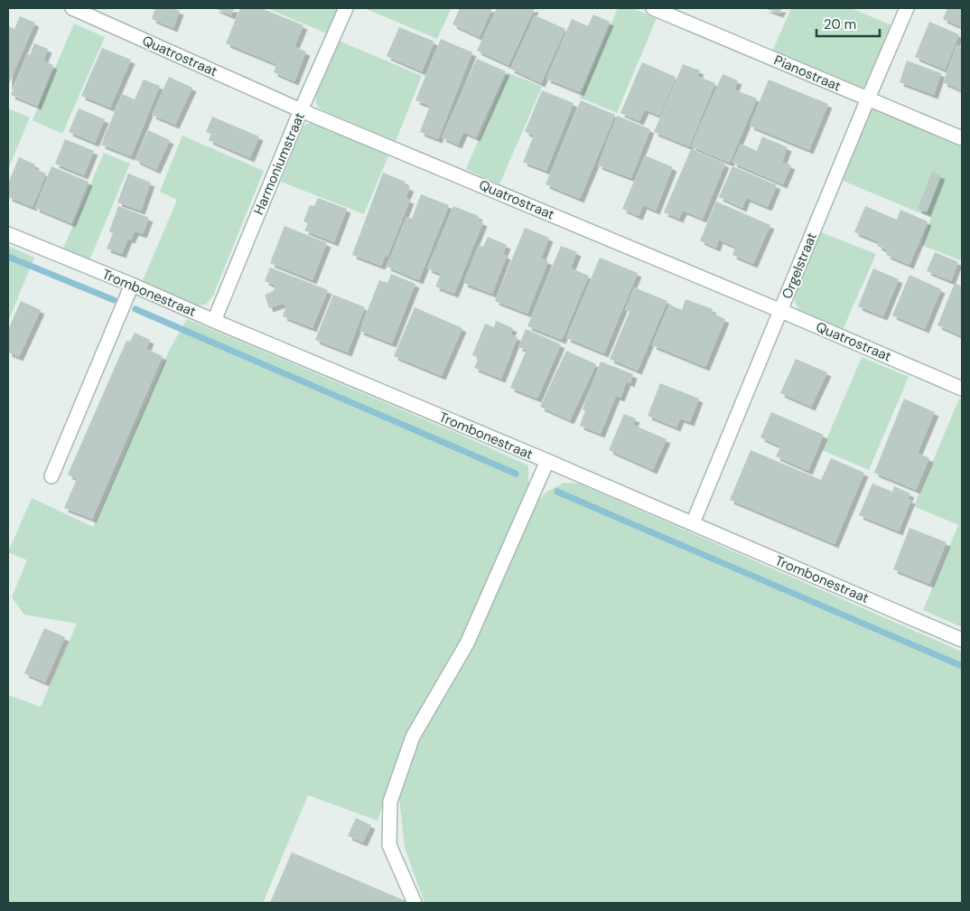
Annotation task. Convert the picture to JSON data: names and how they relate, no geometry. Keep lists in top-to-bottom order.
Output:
{
  "streets": {
    "street": [
      "Quatrostraat",
      "Pianostraat",
      "Harmoniumstraat",
      "Orgelstraat",
      "Trombonestraat"
    ]
  },
  "crossings": [
    ["Quatrostraat", "Harmoniumstraat"],
    ["Quatrostraat", "Orgelstraat"],
    ["Pianostraat", "Orgelstraat"],
    ["Harmoniumstraat", "Trombonestraat"],
    ["Orgelstraat", "Trombonestraat"]
  ],
  "scale_bar": "20 m"
}
